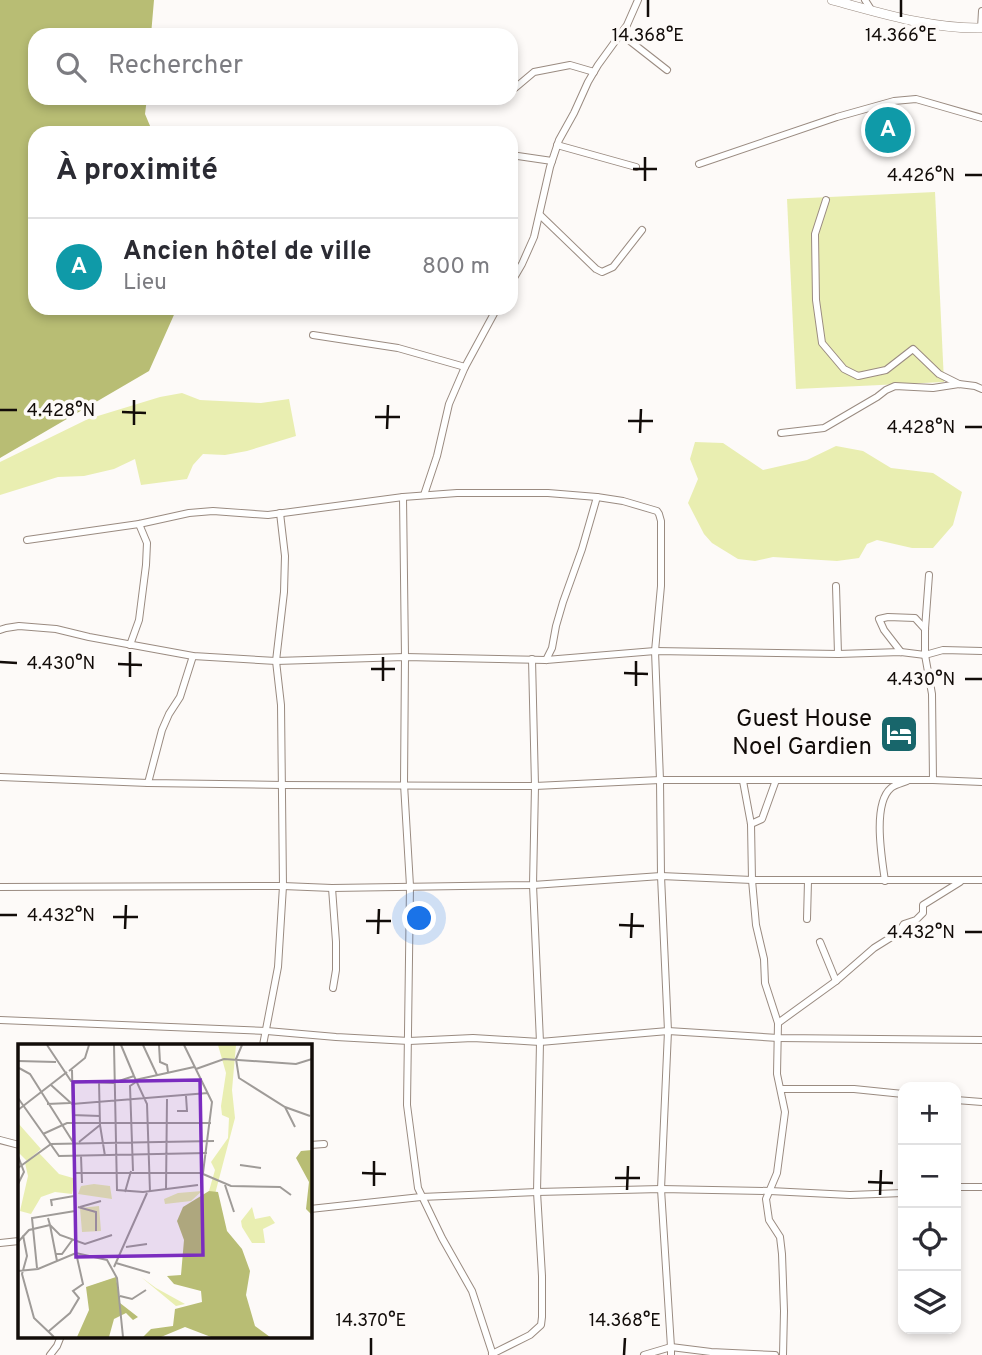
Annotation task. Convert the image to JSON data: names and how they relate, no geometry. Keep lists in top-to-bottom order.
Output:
{
  "places": {
    "hotel": ["Guest House Noel Gardien"]
  },
  "page": {
    "search": "Rechercher",
    "pins": "A",
    "heading": "À proximité",
    "list": [
      {
        "mark": "A",
        "name": "Ancien hôtel de ville",
        "note": "Lieu",
        "value": "800 m"
      }
    ],
    "map_buttons": ["+", "−"]
  },
  "coordinates": [
    "14.368°E",
    "14.366°E",
    "4.426°N",
    "4.428°N",
    "4.430°N",
    "4.432°N",
    "14.370°E"
  ]
}
